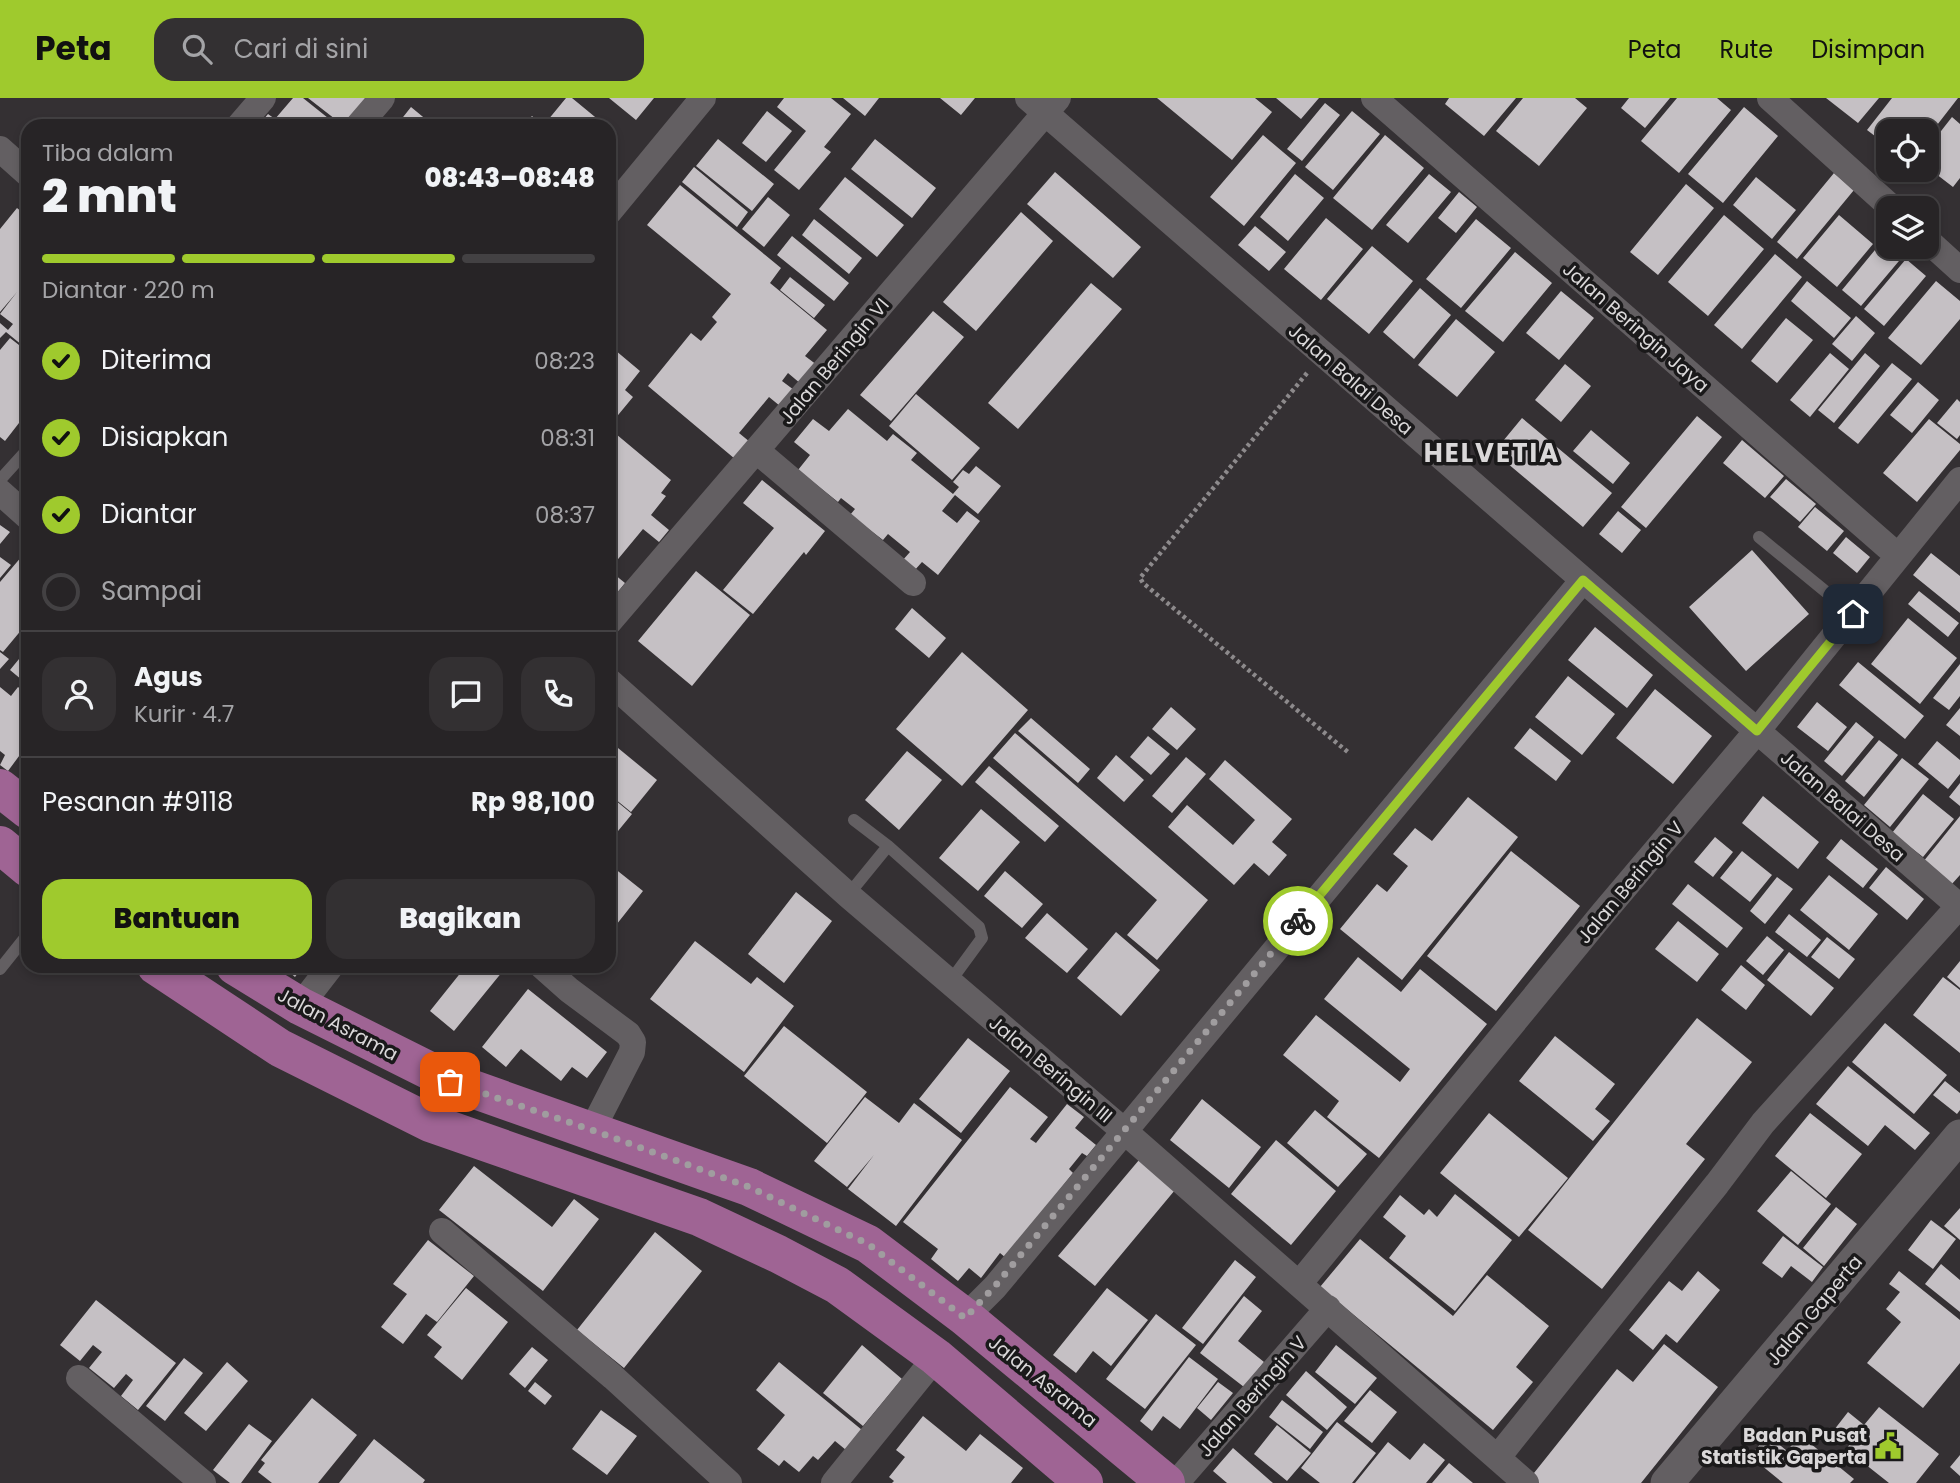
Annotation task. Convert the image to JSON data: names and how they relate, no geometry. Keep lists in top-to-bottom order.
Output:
{
  "streets": {
    "highway": ["Jalan Asrama"],
    "street": [
      "Jalan Beringin Jaya",
      "Jalan Beringin VI",
      "Jalan Balai Desa",
      "Jalan Beringin V",
      "Jalan Beringin III",
      "Jalan Gaperta"
    ]
  },
  "crossings": [
    ["Jalan Beringin Jaya", "Jalan Beringin V"],
    ["Jalan Beringin VI", "Jalan Balai Desa"],
    ["Jalan Balai Desa", "Jalan Beringin V"],
    ["Jalan Beringin V", "Jalan Beringin III"]
  ],
  "districts": ["HELVETIA"],
  "places": {
    "public building": ["Badan Pusat Statistik Gaperta"]
  },
  "page": {
    "header": "Peta",
    "search": "Cari di sini",
    "nav": ["Peta", "Rute", "Disimpan"],
    "heading": ["2 mnt", "Tiba dalam", "08:43–08:48"],
    "panel": [
      "Agus",
      "Kurir · 4.7",
      "Pesanan #9118",
      "Rp 98,100"
    ],
    "bar": "Diantar · 220 m",
    "list": [
      ["Diterima", "08:23"],
      ["Disiapkan", "08:31"],
      ["Diantar", "08:37"],
      "Sampai"
    ],
    "buttons": ["Bantuan", "Bagikan"]
  }
}
